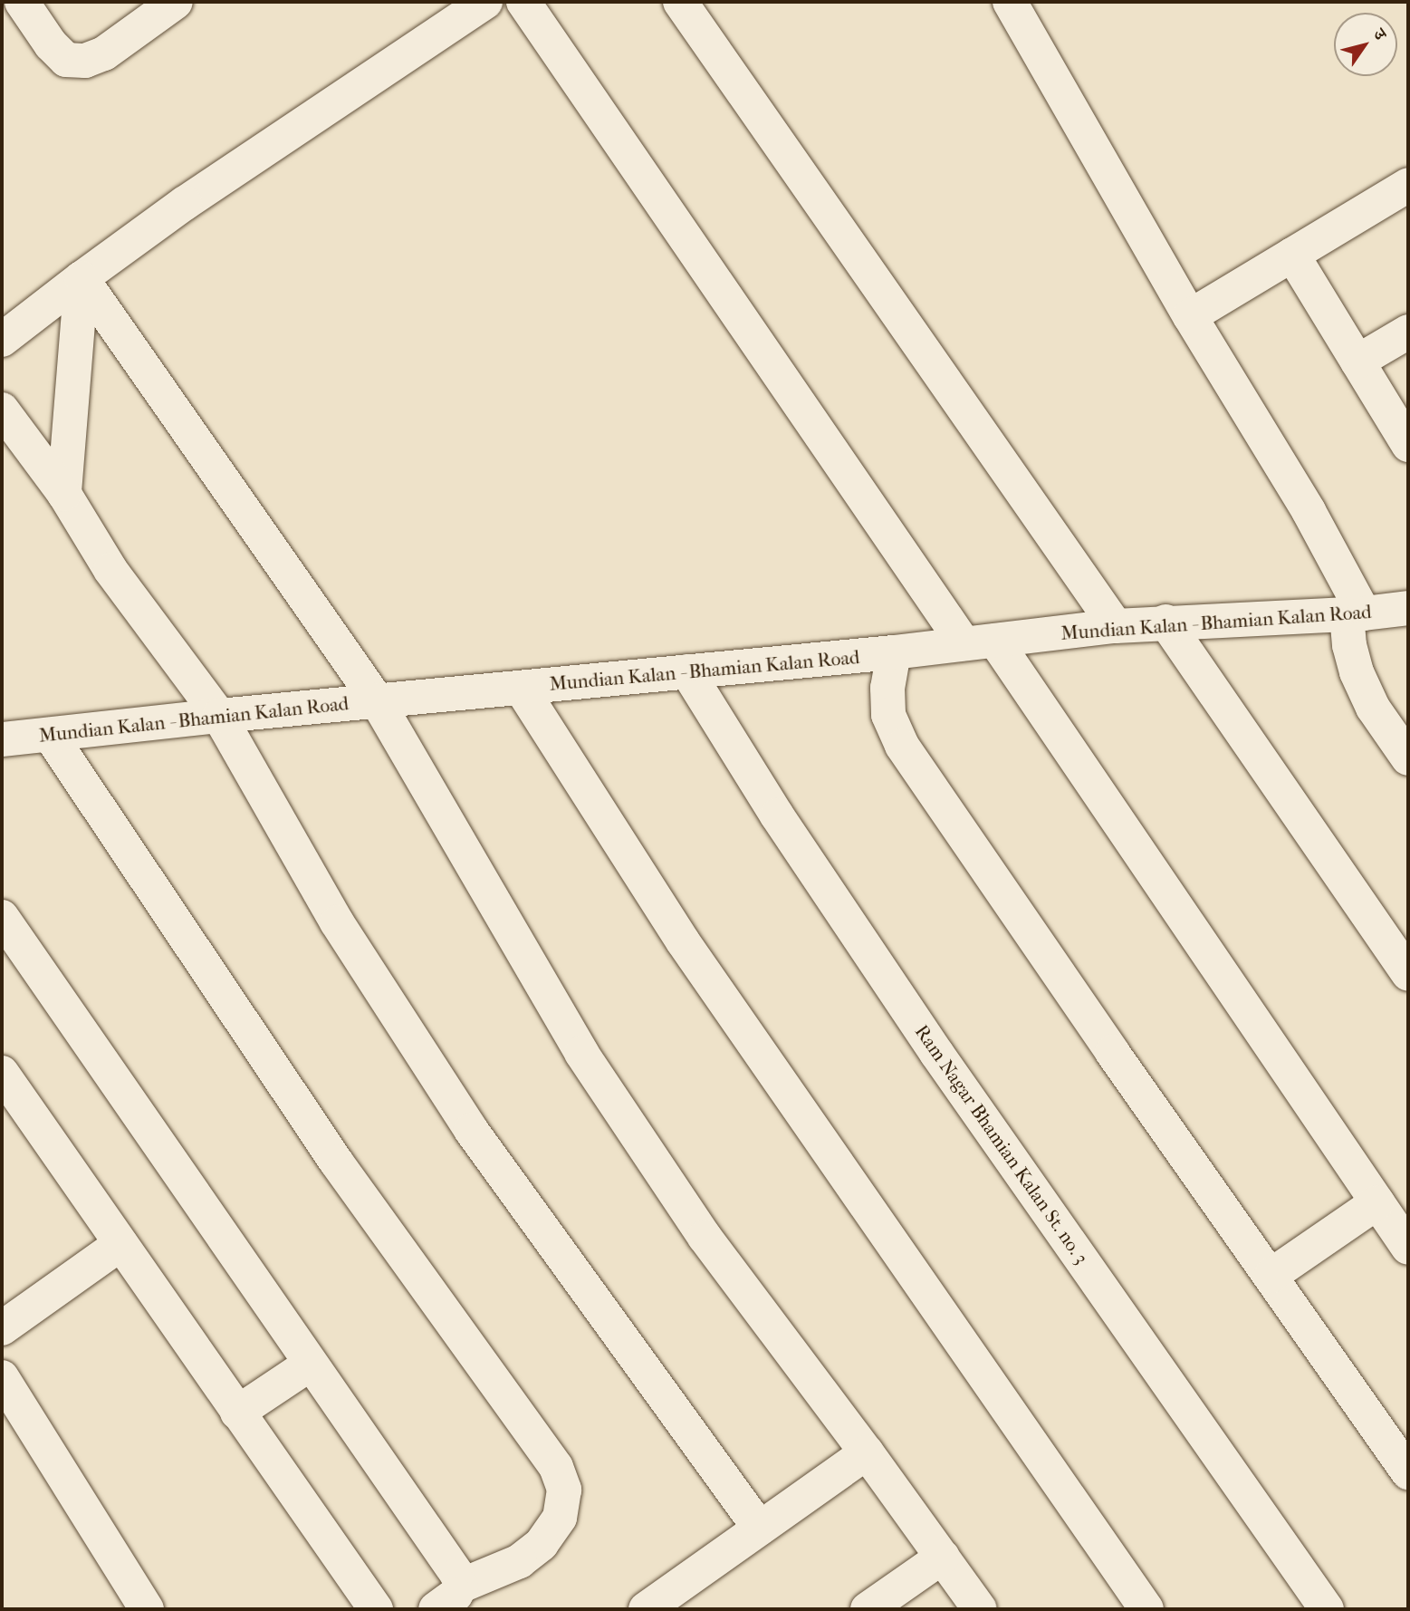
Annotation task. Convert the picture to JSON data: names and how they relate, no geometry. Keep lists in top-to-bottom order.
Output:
{
  "streets": {
    "street": ["Mundian Kalan - Bhamian Kalan Road", "Ram Nagar Bhamian Kalan St. no. 3"]
  },
  "crossings": [
    ["Mundian Kalan - Bhamian Kalan Road", "Ram Nagar Bhamian Kalan St. no. 3"]
  ],
  "north": "top right"
}
